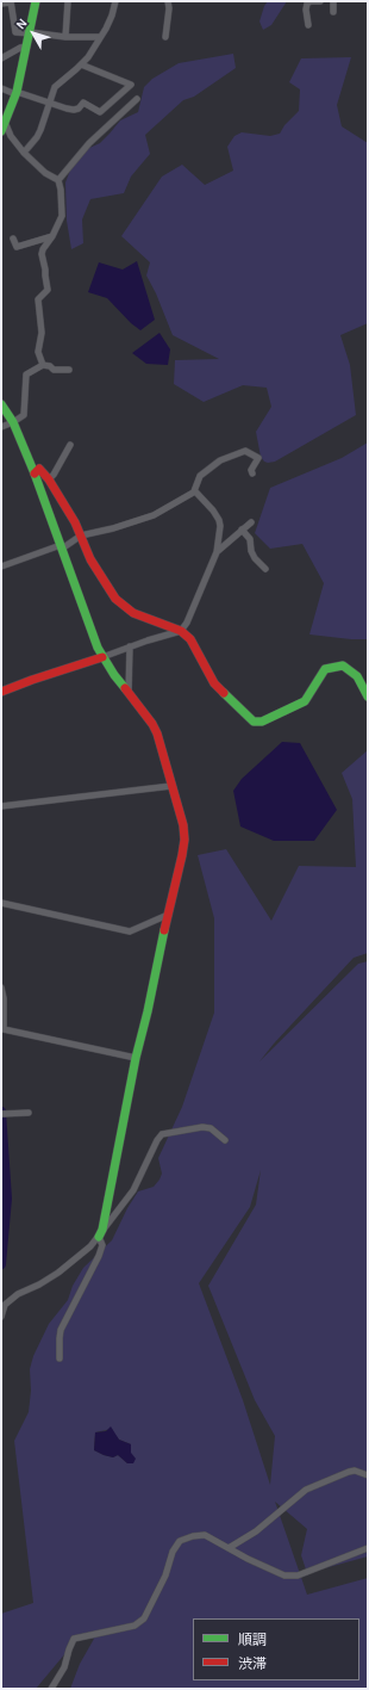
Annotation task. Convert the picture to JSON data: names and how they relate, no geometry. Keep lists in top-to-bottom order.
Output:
{
  "legend": ["順調", "渋滞"],
  "north": "top left"
}
